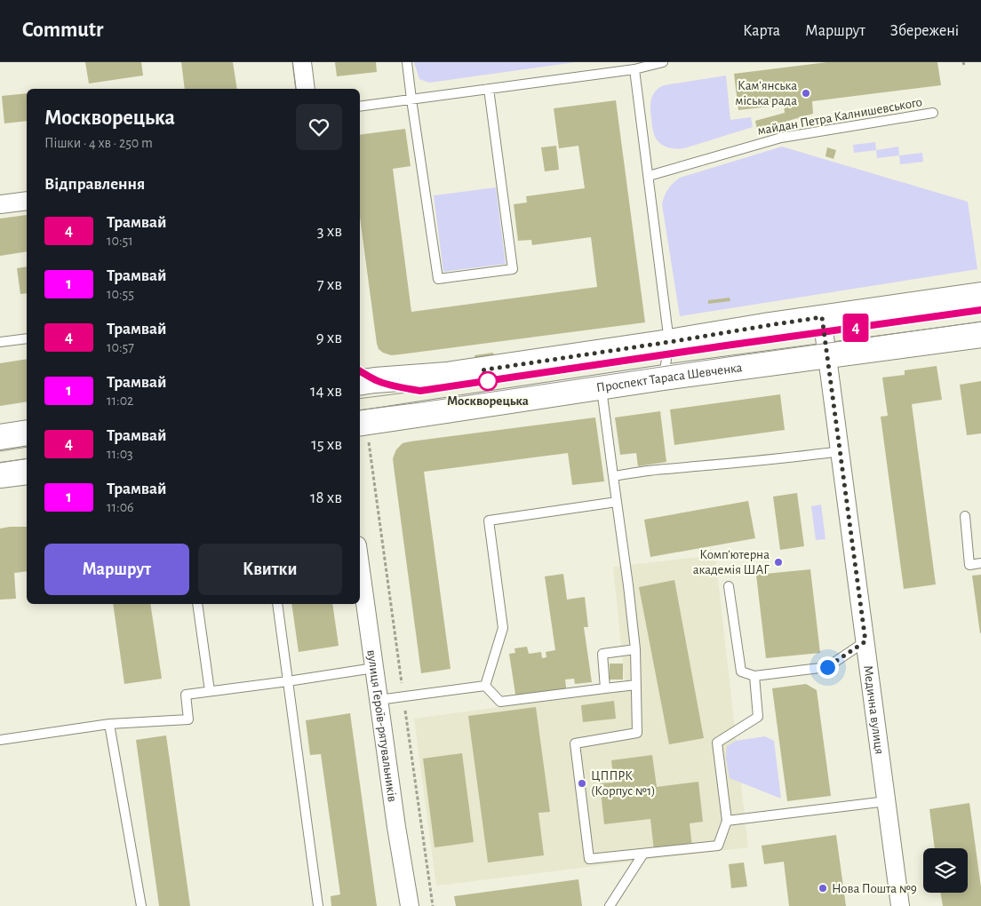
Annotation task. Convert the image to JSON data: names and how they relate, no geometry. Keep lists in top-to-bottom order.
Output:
{
  "streets": {
    "main road": ["Проспект Тараса Шевченка"],
    "street": ["Медична вулиця", "вулиця Героїв-рятувальників"],
    "lane": ["майдан Петра Калнишевського"]
  },
  "crossings": [
    ["Проспект Тараса Шевченка", "Медична вулиця"]
  ],
  "places": [
    "Кам'янська міська рада",
    "Москворецька",
    "Комп'ютерна академія ШАГ",
    "ЦППРК (Корпус №1)",
    "Нова Пошта №9"
  ],
  "lines": ["tram line 4"],
  "page": {
    "header": "Commutr",
    "nav": ["Карта", "Маршрут", "Збережені"],
    "on_map": "4",
    "heading": [
      ["Москворецька", "Пішки · 4 хв · 250 m"],
      "Відправлення"
    ],
    "list": [
      {
        "mark": "4",
        "name": "Трамвай",
        "note": "10:51",
        "value": "3 хв"
      },
      {
        "mark": "1",
        "name": "Трамвай",
        "note": "10:55",
        "value": "7 хв"
      },
      {
        "mark": "4",
        "name": "Трамвай",
        "note": "10:57",
        "value": "9 хв"
      },
      {
        "mark": "1",
        "name": "Трамвай",
        "note": "11:02",
        "value": "14 хв"
      },
      {
        "mark": "4",
        "name": "Трамвай",
        "note": "11:03",
        "value": "15 хв"
      },
      {
        "mark": "1",
        "name": "Трамвай",
        "note": "11:06",
        "value": "18 хв"
      }
    ],
    "buttons": ["Маршрут", "Квитки"]
  }
}
